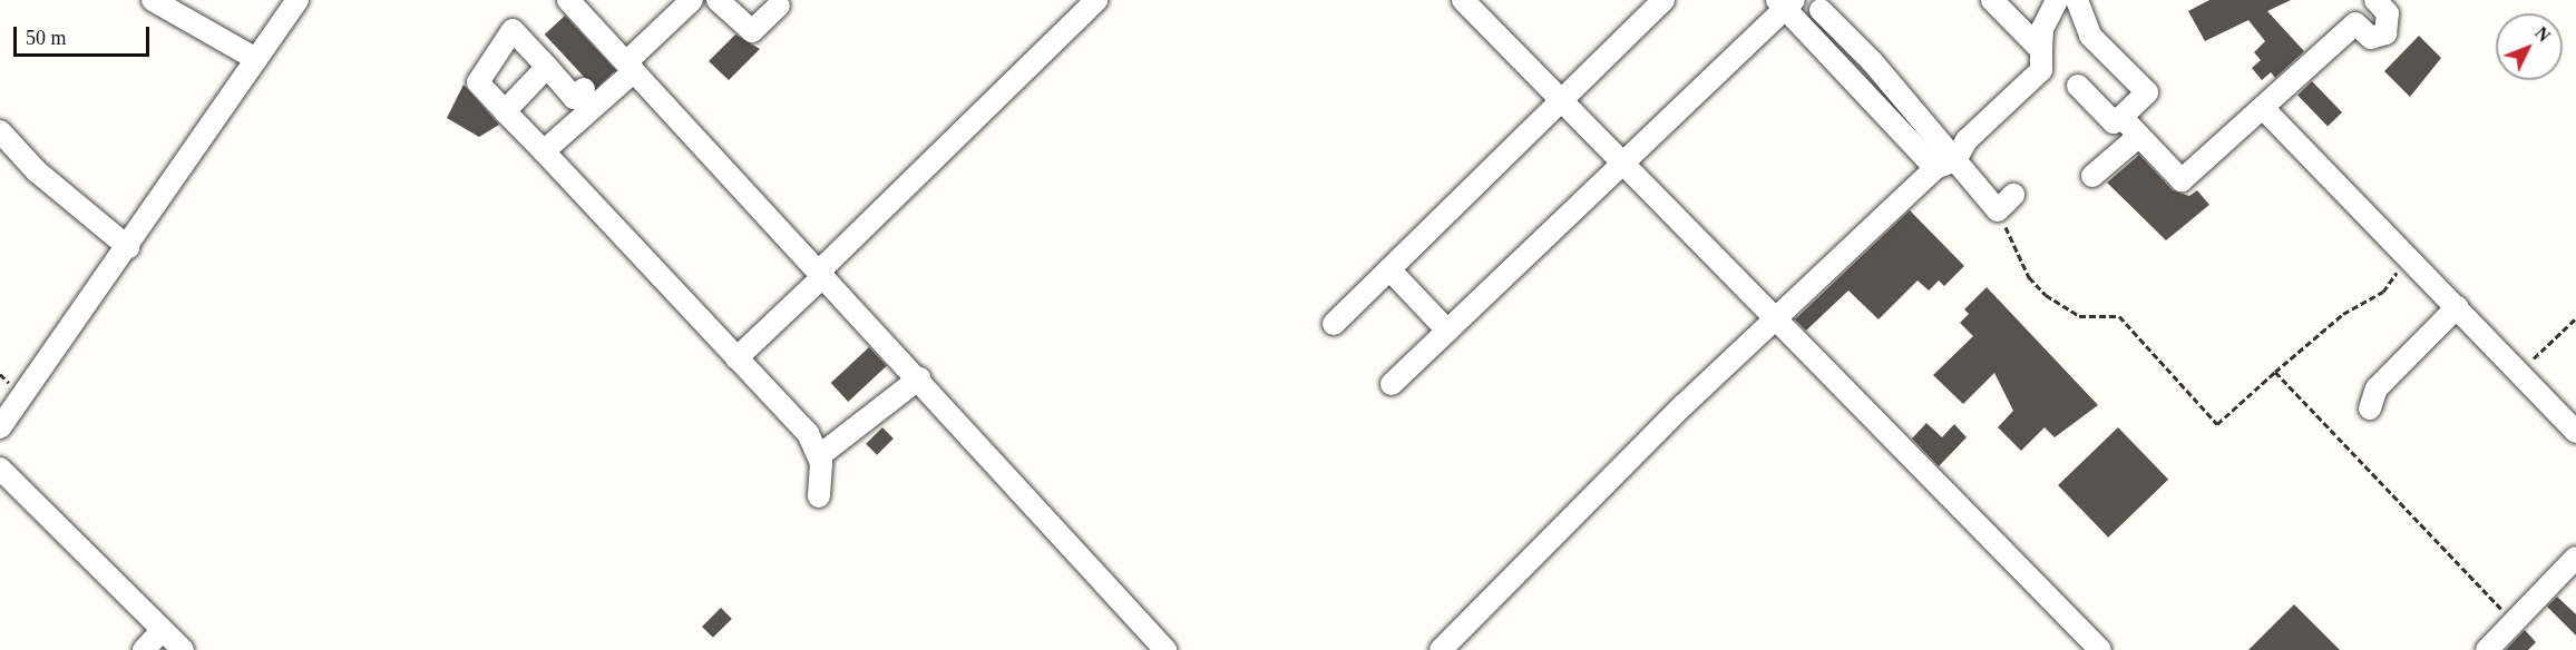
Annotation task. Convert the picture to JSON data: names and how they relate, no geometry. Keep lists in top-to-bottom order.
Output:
{
  "scale_bar": "50 m",
  "north": "top right"
}
